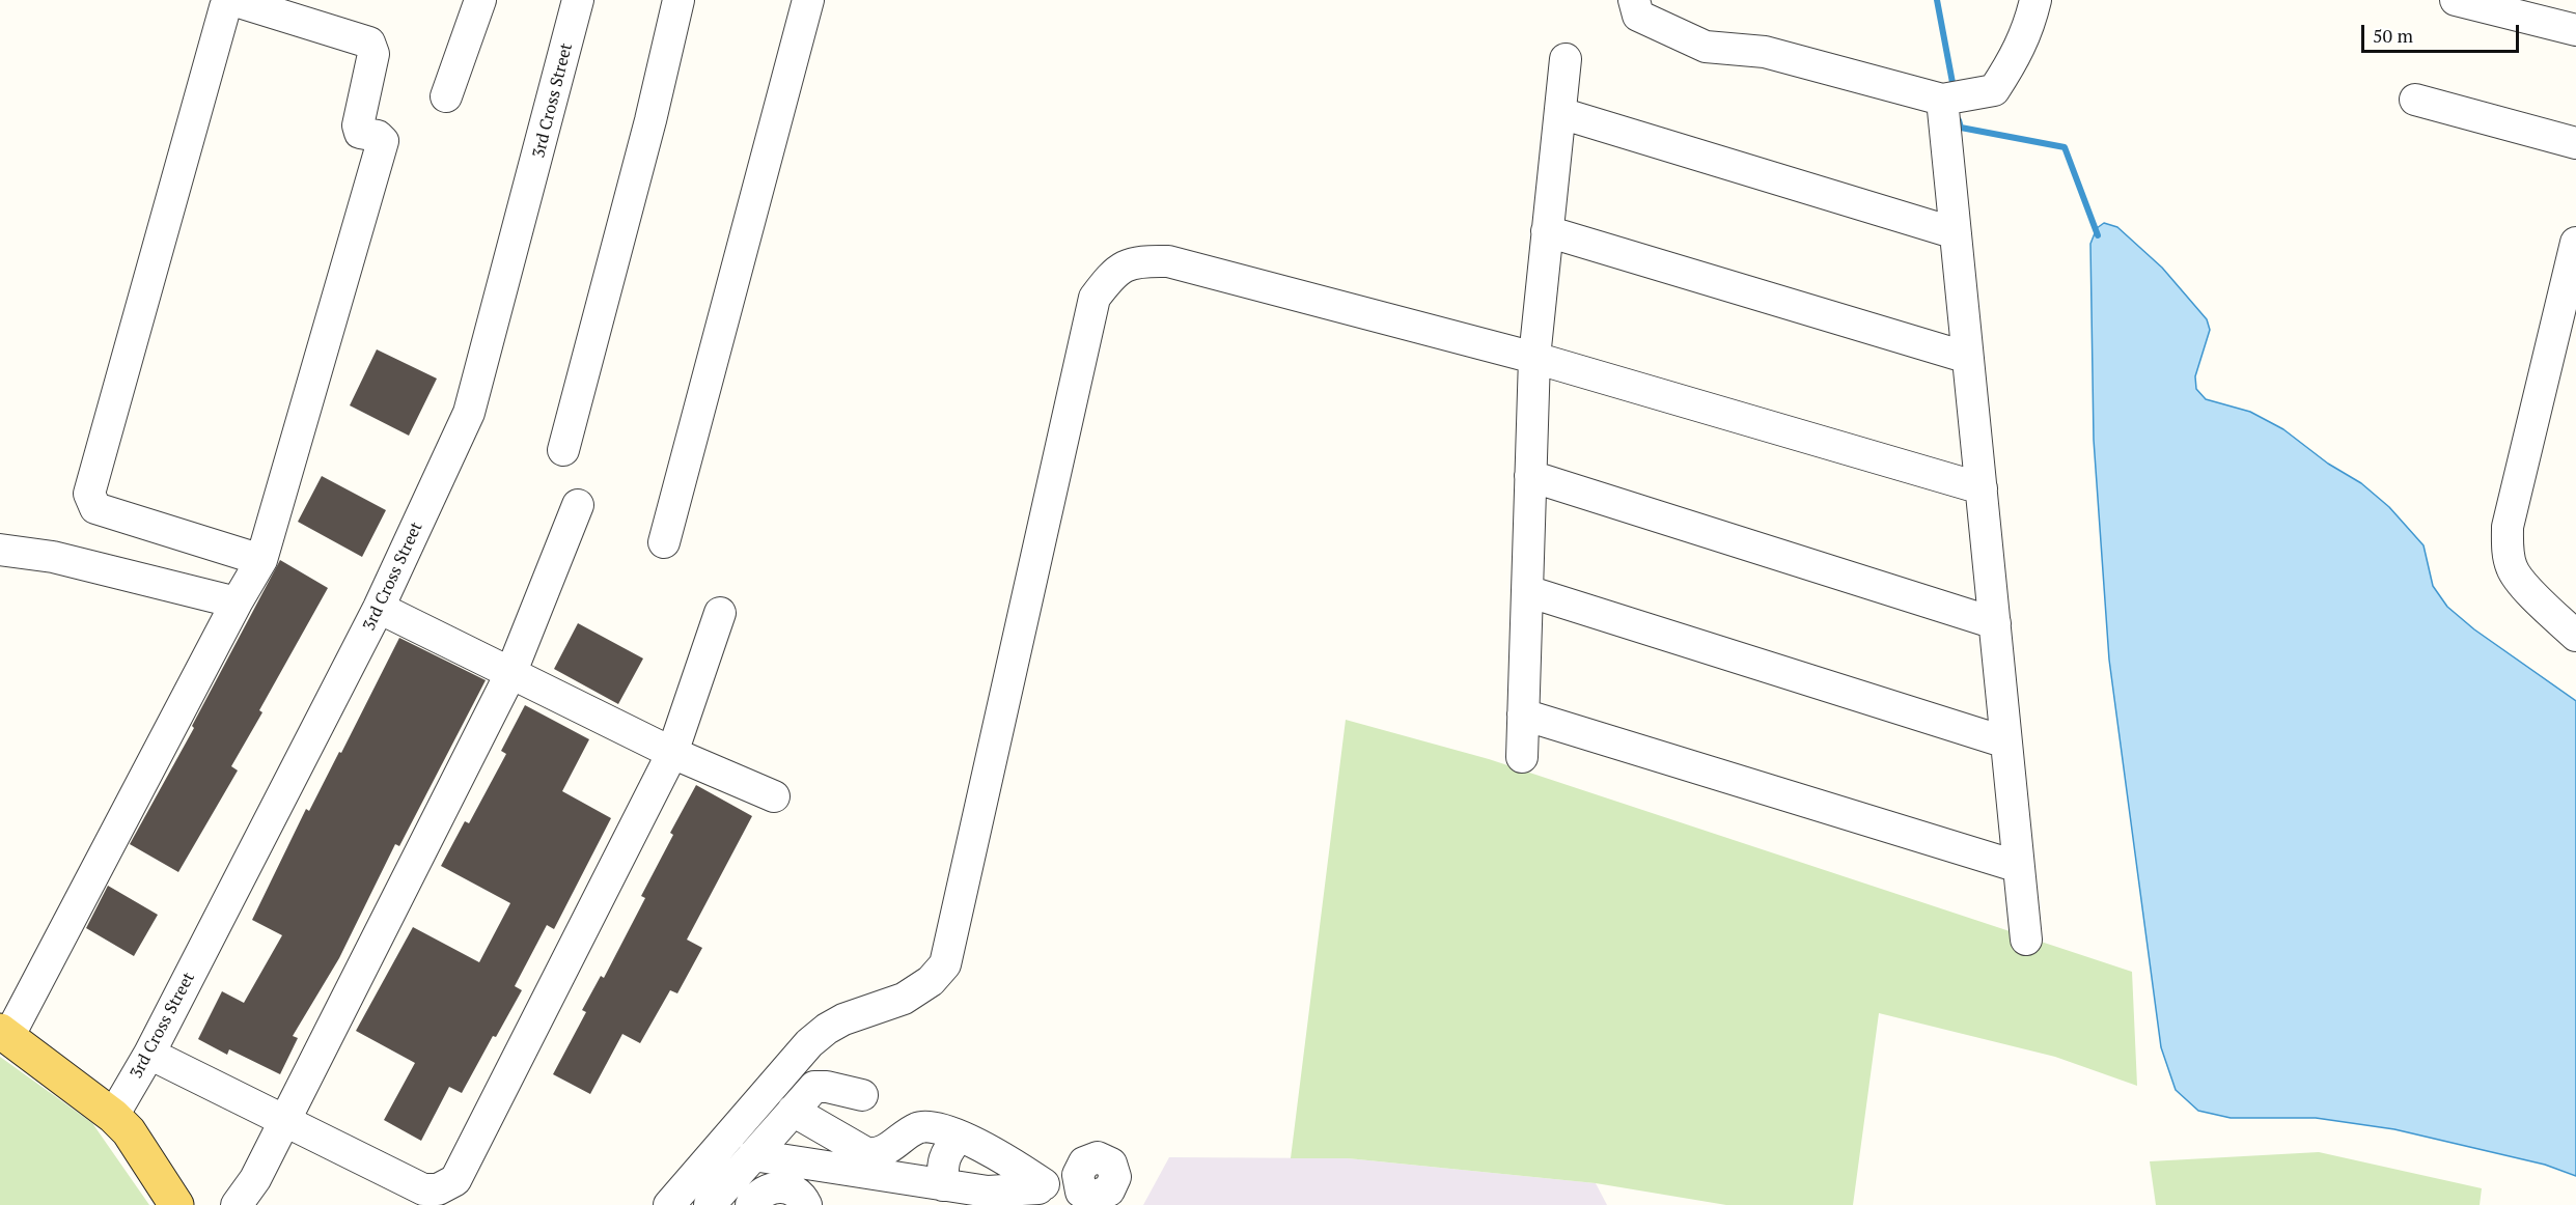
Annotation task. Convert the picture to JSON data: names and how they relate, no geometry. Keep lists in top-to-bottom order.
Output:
{
  "streets": {
    "street": ["3rd Cross Street"]
  },
  "scale_bar": "50 m"
}
